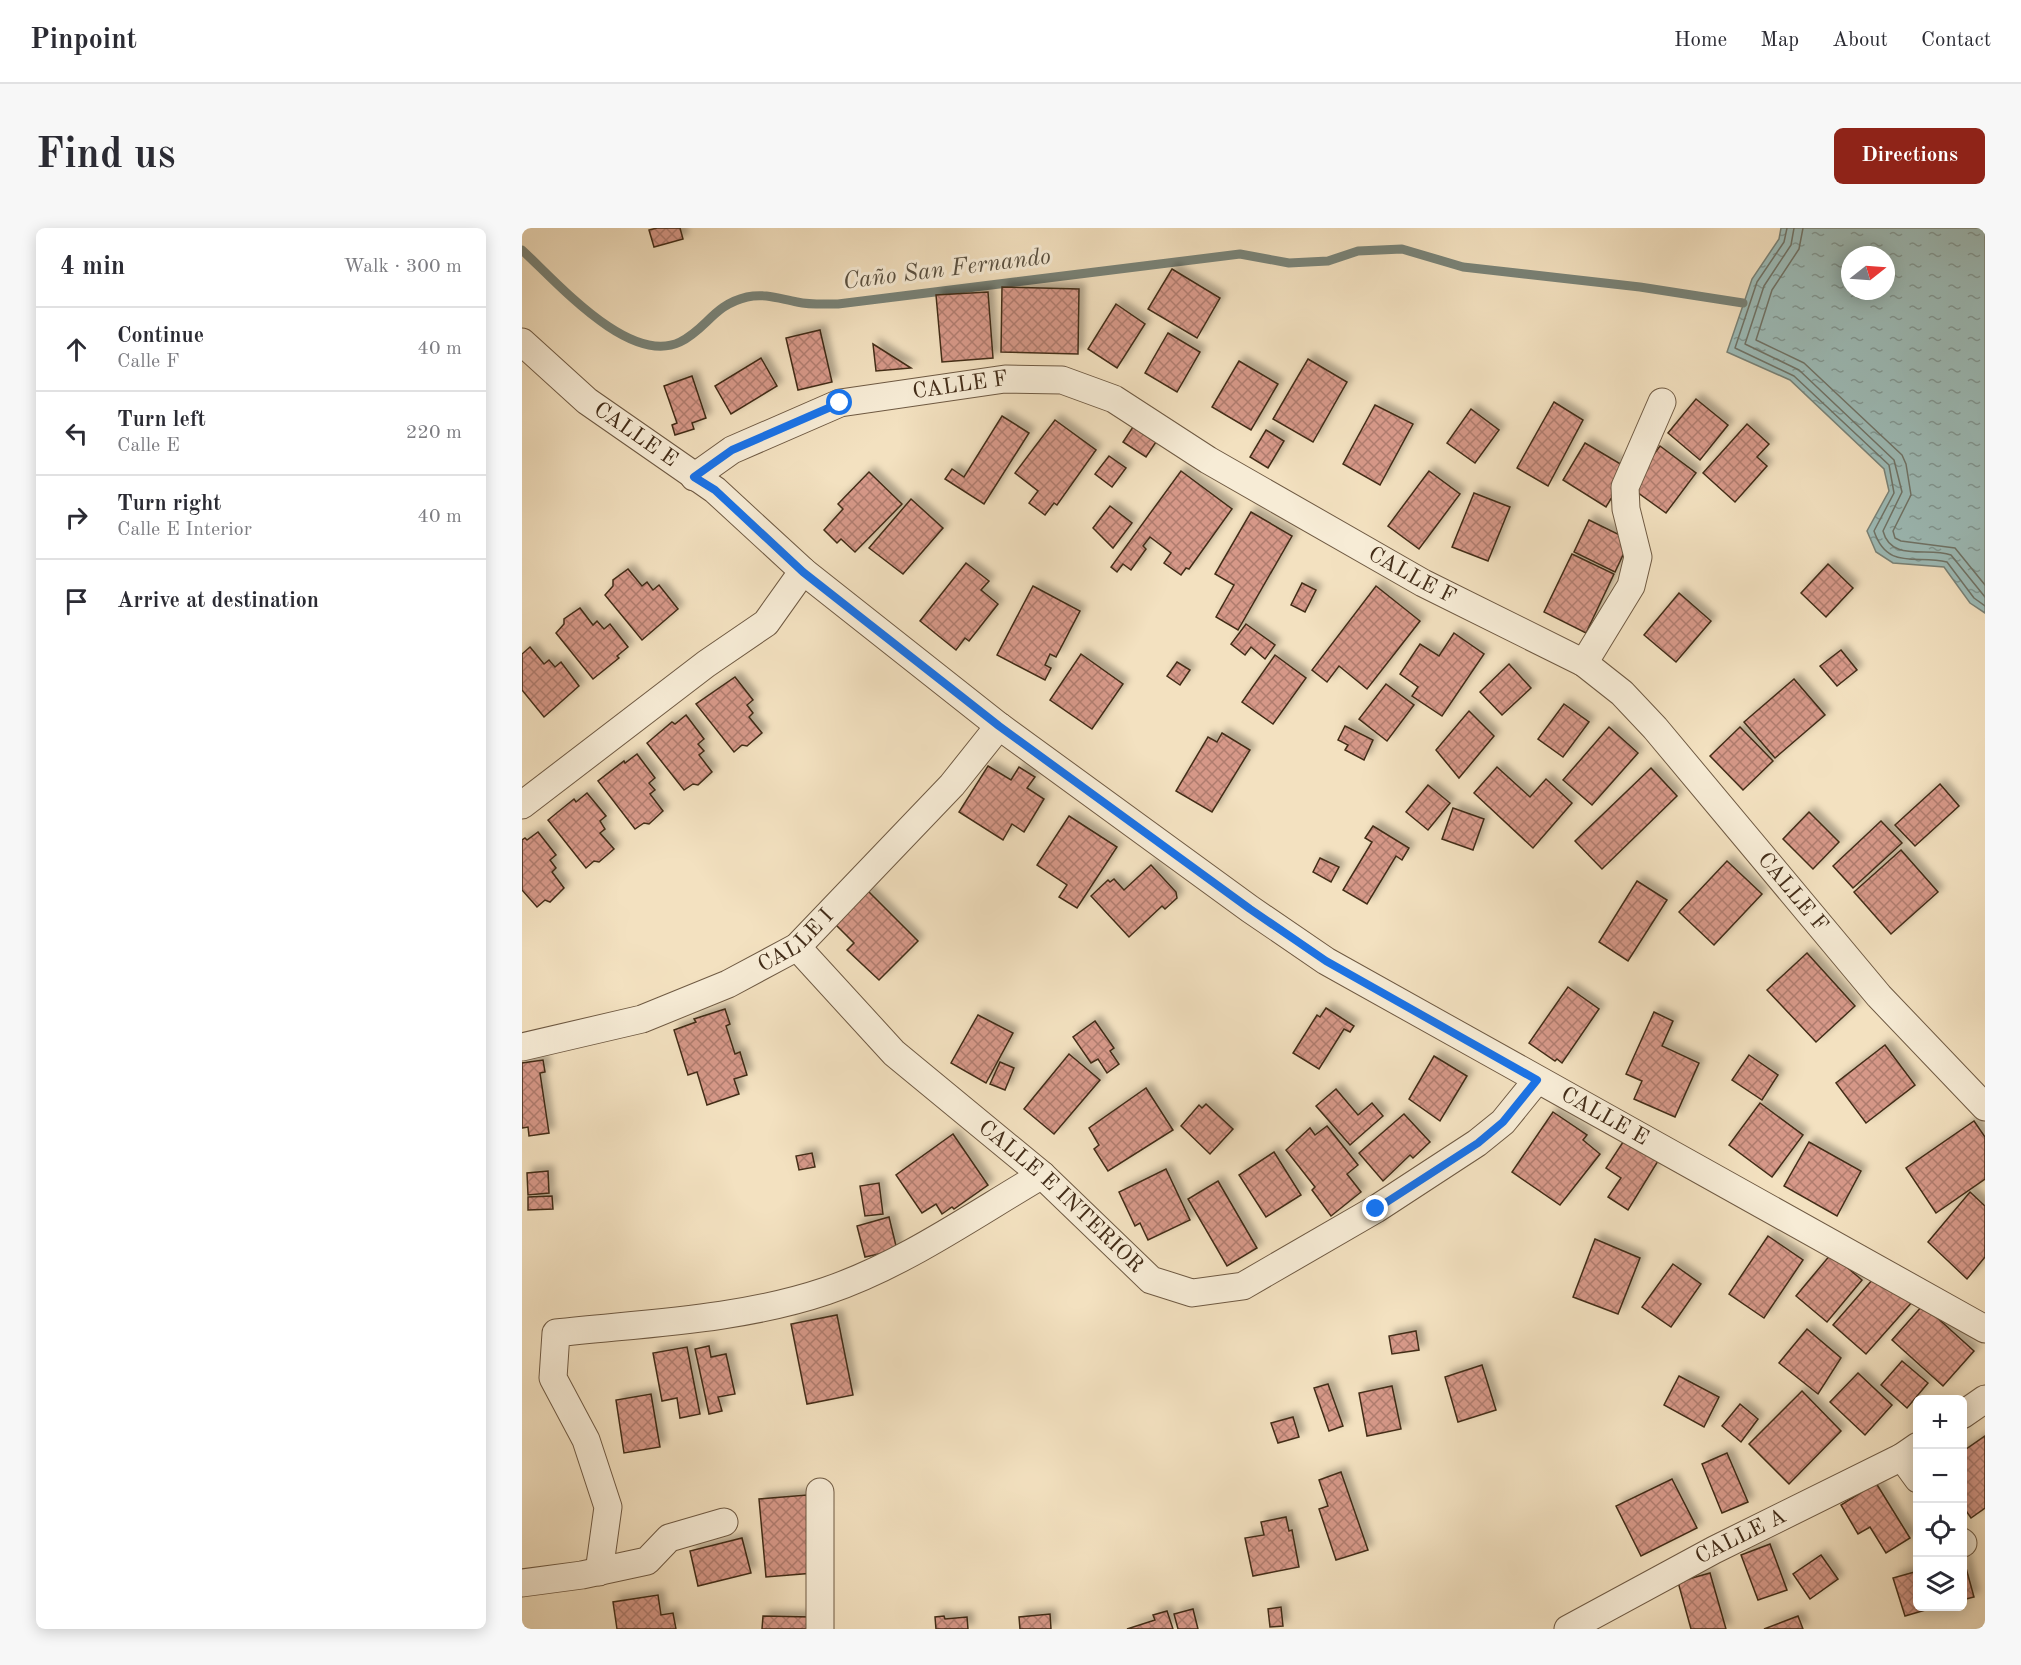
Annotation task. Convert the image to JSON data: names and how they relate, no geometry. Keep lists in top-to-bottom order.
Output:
{
  "streets": {
    "street": [
      "CALLE F",
      "CALLE E",
      "CALLE I",
      "CALLE E INTERIOR",
      "CALLE A"
    ]
  },
  "crossings": [
    ["CALLE F", "CALLE E"],
    ["CALLE E", "CALLE I"],
    ["CALLE E", "CALLE E INTERIOR"],
    ["CALLE I", "CALLE E INTERIOR"]
  ],
  "water": ["Caño San Fernando"],
  "north": "right",
  "page": {
    "header": "Pinpoint",
    "nav": [
      "Home",
      "Map",
      "About",
      "Contact"
    ],
    "buttons": "Directions",
    "title": "Find us",
    "heading": ["4 min", "Walk · 300 m"],
    "list": [
      ["Continue", "Calle F", "40 m"],
      ["Turn left", "Calle E", "220 m"],
      ["Turn right", "Calle E Interior", "40 m"],
      "Arrive at destination"
    ],
    "map_buttons": ["+", "−"]
  }
}
